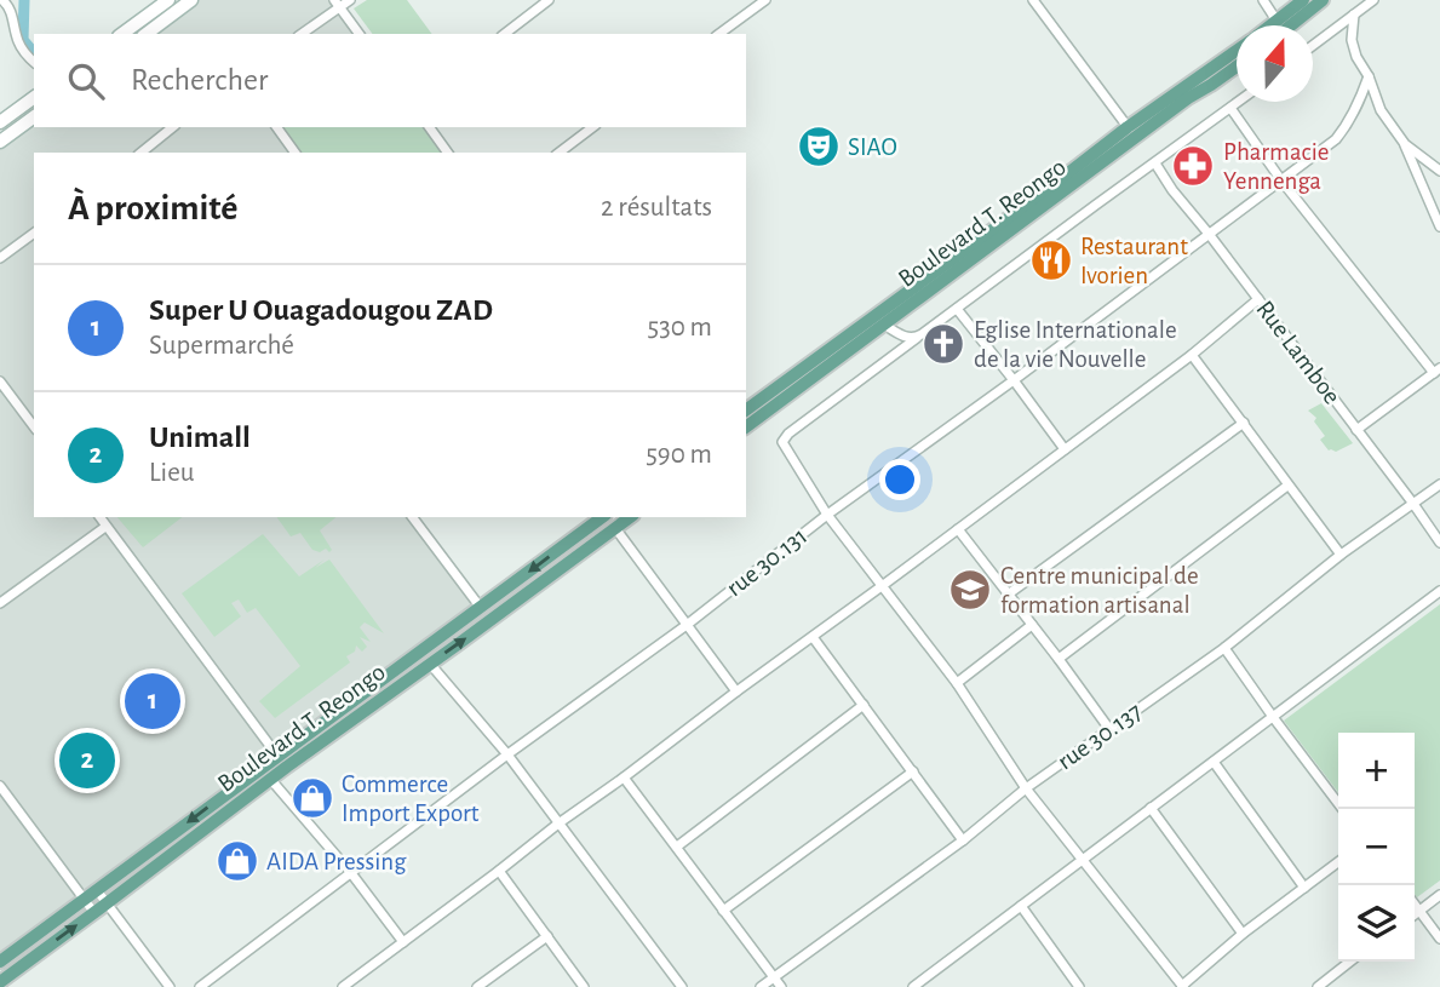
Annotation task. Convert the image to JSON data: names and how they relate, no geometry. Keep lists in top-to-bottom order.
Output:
{
  "streets": {
    "main road": ["Boulevard T. Reongo"],
    "street": ["Rue Lamboe", "rue 30.131", "rue 30.137"]
  },
  "crossings": [
    ["Rue Lamboe", "rue 30.131"],
    ["Rue Lamboe", "rue 30.137"]
  ],
  "places": {
    "theatre": ["SIAO"],
    "pharmacy": ["Pharmacie Yennenga"],
    "restaurant": ["Restaurant Ivorien"],
    "church": ["Eglise Internationale de la vie Nouvelle"],
    "school or university": ["Centre municipal de formation artisanal"],
    "shop": ["Commerce Import Export", "AIDA Pressing"]
  },
  "north": "top",
  "page": {
    "search": "Rechercher",
    "heading": ["À proximité", "2 résultats"],
    "list": [
      {
        "mark": "1",
        "name": "Super U Ouagadougou ZAD",
        "note": "Supermarché",
        "value": "530 m"
      },
      {
        "mark": "2",
        "name": "Unimall",
        "note": "Lieu",
        "value": "590 m"
      }
    ],
    "pins": ["1", "2"],
    "map_buttons": ["+", "−"]
  }
}
